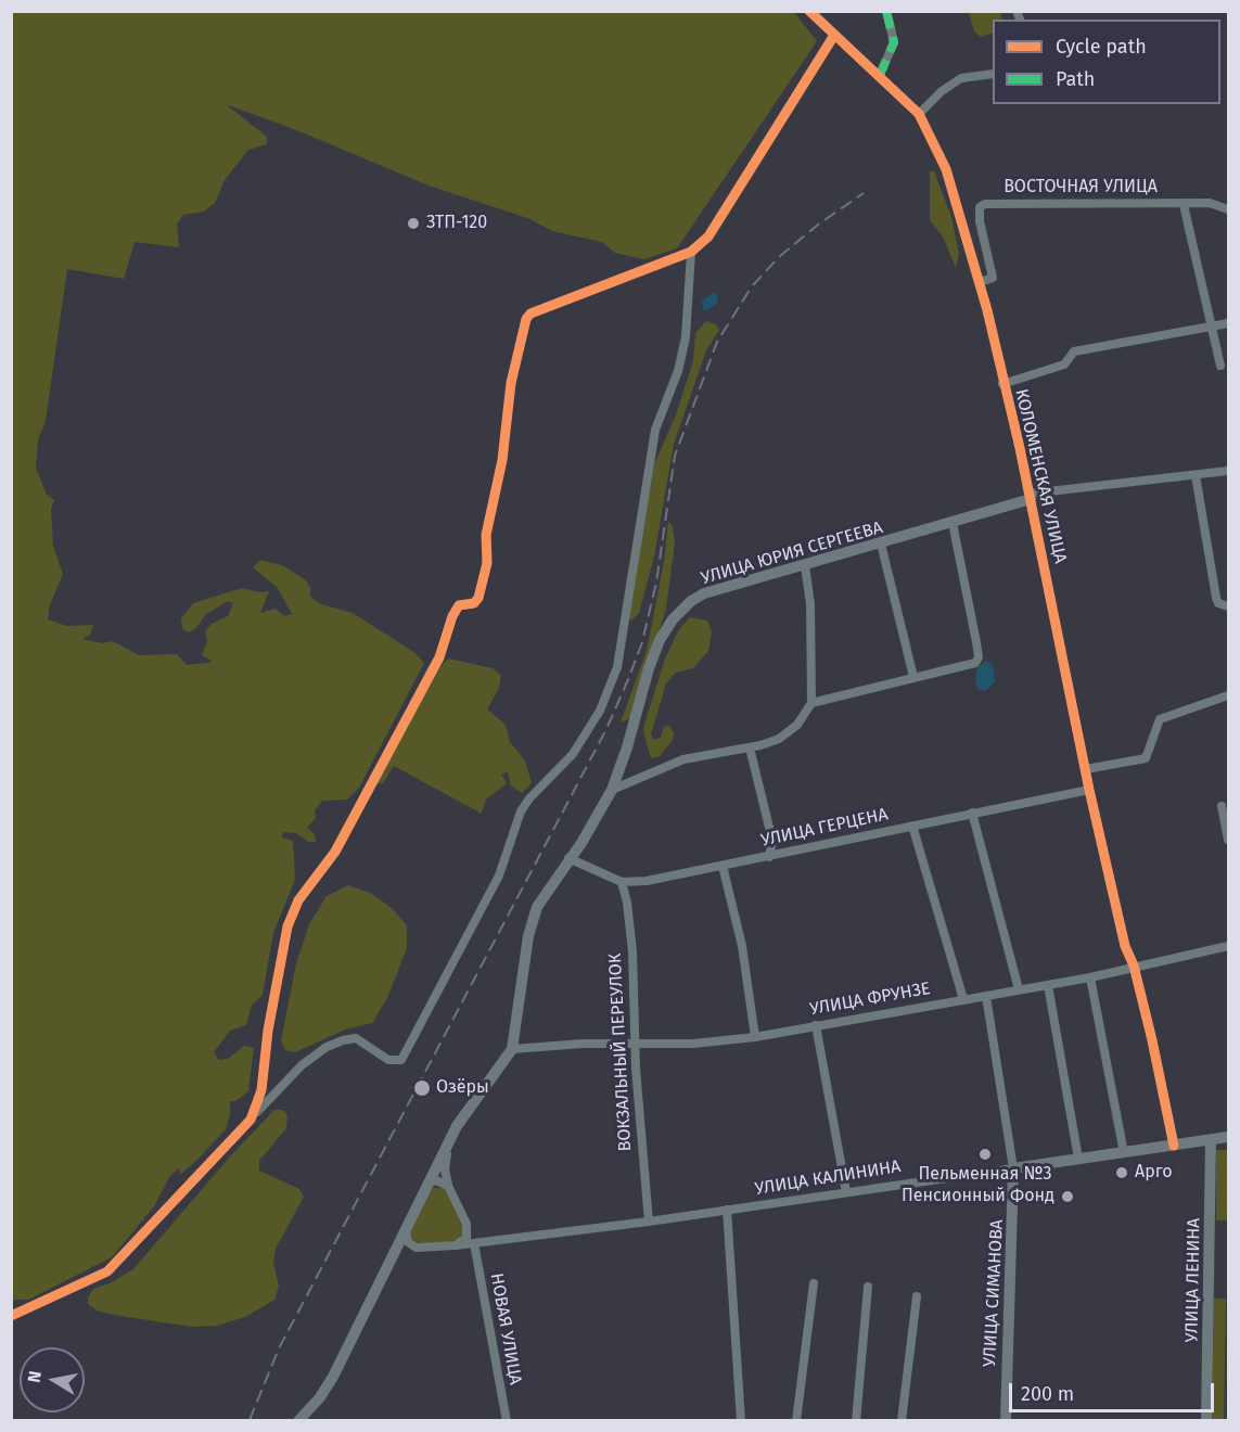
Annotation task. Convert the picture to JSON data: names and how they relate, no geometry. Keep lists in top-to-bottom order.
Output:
{
  "streets": {
    "main road": [
      "УЛИЦА ЮРИЯ СЕРГЕЕВА",
      "УЛИЦА КАЛИНИНА",
      "УЛИЦА ЛЕНИНА",
      "УЛИЦА СИМАНОВА"
    ],
    "street": [
      "ВОСТОЧНАЯ УЛИЦА",
      "КОЛОМЕНСКАЯ УЛИЦА",
      "УЛИЦА ГЕРЦЕНА",
      "УЛИЦА ФРУНЗЕ",
      "ВОКЗАЛЬНЫЙ ПЕРЕУЛОК",
      "НОВАЯ УЛИЦА"
    ]
  },
  "crossings": [
    ["ВОСТОЧНАЯ УЛИЦА", "КОЛОМЕНСКАЯ УЛИЦА"],
    ["КОЛОМЕНСКАЯ УЛИЦА", "УЛИЦА ЮРИЯ СЕРГЕЕВА"],
    ["КОЛОМЕНСКАЯ УЛИЦА", "УЛИЦА ГЕРЦЕНА"],
    ["КОЛОМЕНСКАЯ УЛИЦА", "УЛИЦА ФРУНЗЕ"],
    ["КОЛОМЕНСКАЯ УЛИЦА", "УЛИЦА КАЛИНИНА"],
    ["УЛИЦА ЮРИЯ СЕРГЕЕВА", "УЛИЦА ГЕРЦЕНА"],
    ["УЛИЦА ЮРИЯ СЕРГЕЕВА", "УЛИЦА ФРУНЗЕ"],
    ["УЛИЦА ЮРИЯ СЕРГЕЕВА", "УЛИЦА КАЛИНИНА"],
    ["УЛИЦА ГЕРЦЕНА", "ВОКЗАЛЬНЫЙ ПЕРЕУЛОК"],
    ["УЛИЦА ФРУНЗЕ", "ВОКЗАЛЬНЫЙ ПЕРЕУЛОК"],
    ["ВОКЗАЛЬНЫЙ ПЕРЕУЛОК", "УЛИЦА КАЛИНИНА"],
    ["УЛИЦА КАЛИНИНА", "УЛИЦА ЛЕНИНА"],
    ["УЛИЦА КАЛИНИНА", "УЛИЦА СИМАНОВА"],
    ["УЛИЦА КАЛИНИНА", "НОВАЯ УЛИЦА"]
  ],
  "places": [
    "ЗТП-120",
    "Озёры",
    "Пельменная №3",
    "Арго",
    "Пенсионный Фонд"
  ],
  "legend": ["Cycle path", "Path"],
  "scale_bar": "200 m",
  "north": "left"
}
